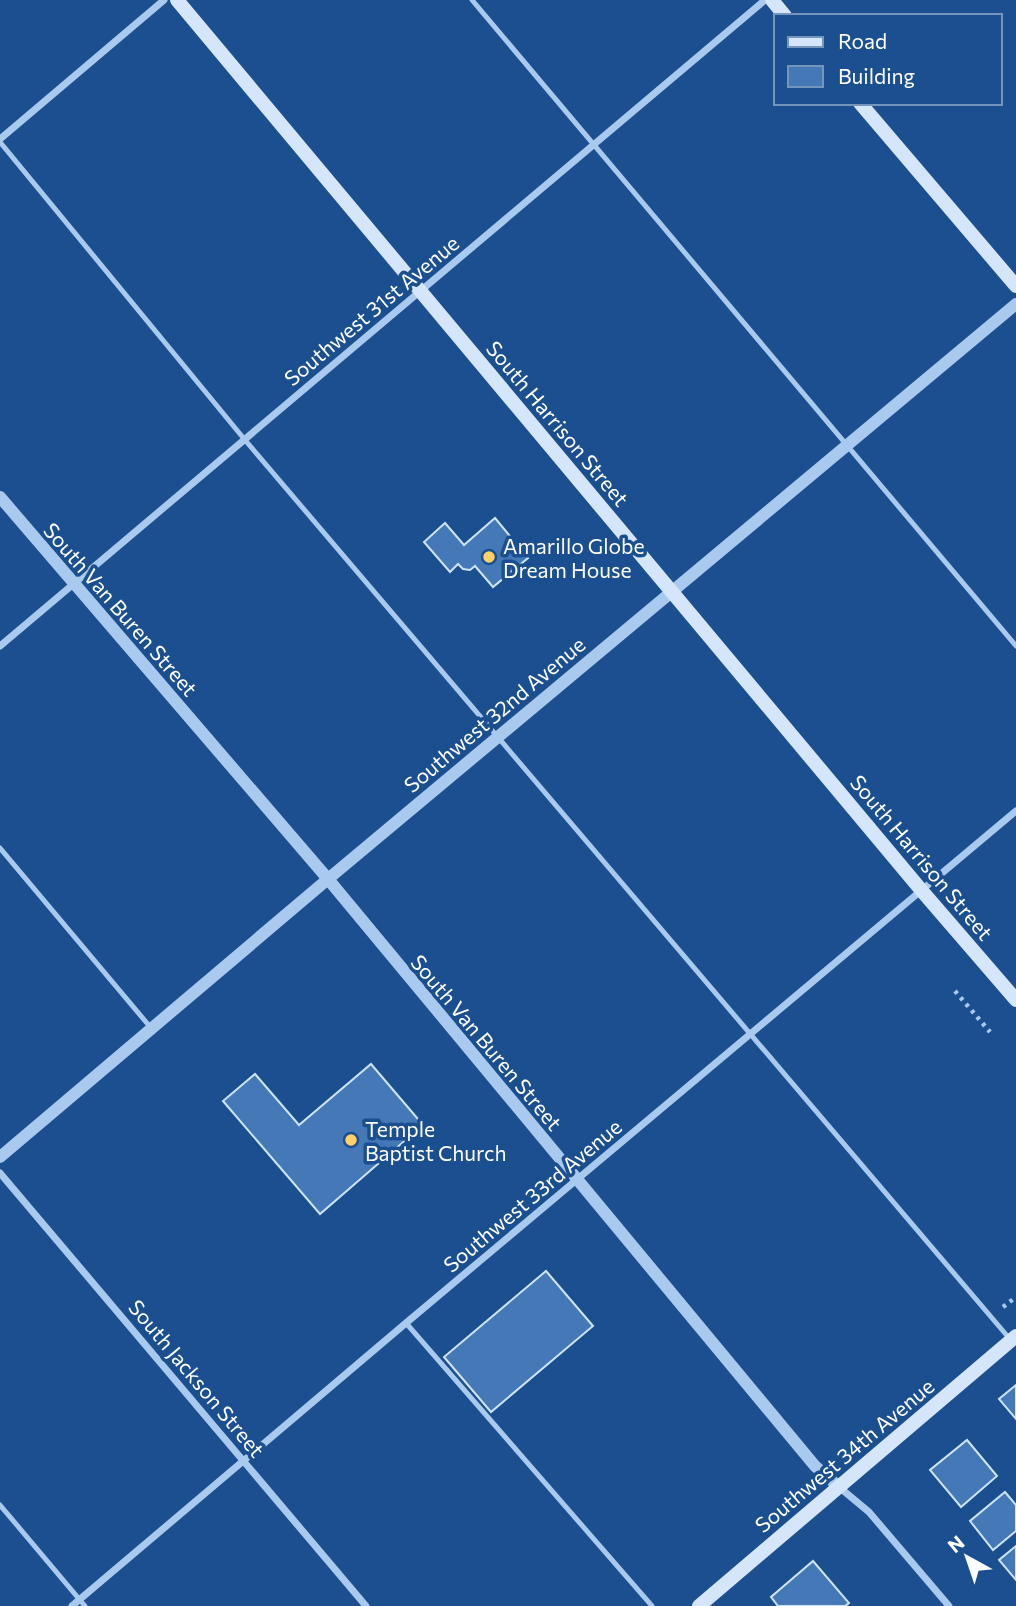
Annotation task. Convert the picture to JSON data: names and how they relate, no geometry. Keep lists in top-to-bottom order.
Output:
{
  "streets": {
    "main road": ["South Harrison Street", "Southwest 34th Avenue"],
    "street": [
      "Southwest 31st Avenue",
      "South Van Buren Street",
      "Southwest 32nd Avenue",
      "Southwest 33rd Avenue",
      "South Jackson Street"
    ]
  },
  "crossings": [
    ["Southwest 31st Avenue", "South Harrison Street"],
    ["Southwest 31st Avenue", "South Van Buren Street"],
    ["South Harrison Street", "Southwest 32nd Avenue"],
    ["South Harrison Street", "Southwest 33rd Avenue"],
    ["South Van Buren Street", "Southwest 32nd Avenue"],
    ["South Van Buren Street", "Southwest 33rd Avenue"],
    ["South Van Buren Street", "Southwest 34th Avenue"],
    ["Southwest 33rd Avenue", "South Jackson Street"]
  ],
  "places": ["Amarillo Globe Dream House", "Temple Baptist Church"],
  "legend": ["Road", "Building"],
  "north": "top left"
}
